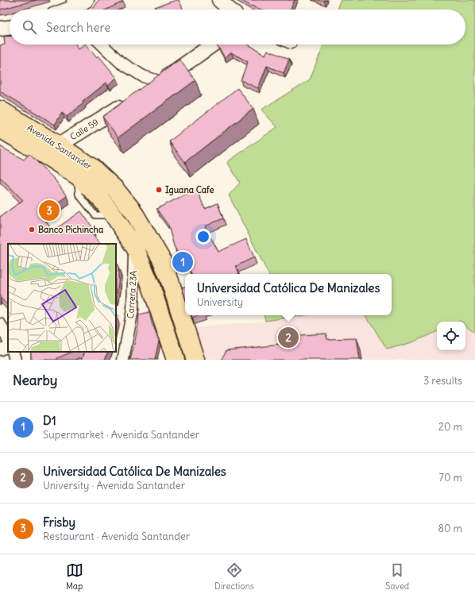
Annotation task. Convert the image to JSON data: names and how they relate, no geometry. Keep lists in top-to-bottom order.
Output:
{
  "streets": {
    "main road": ["Avenida Santander"],
    "street": ["Calle 59", "Carrera 23A"]
  },
  "crossings": [
    ["Calle 59", "Avenida Santander"],
    ["Avenida Santander", "Carrera 23A"]
  ],
  "places": ["Iguana Cafe", "Banco Pichincha"],
  "page": {
    "search": "Search here",
    "pins": ["3", "1", "2"],
    "popup": ["Universidad Católica De Manizales", "University"],
    "heading": ["Nearby", "3 results"],
    "list": [
      {
        "mark": "1",
        "name": "D1",
        "note": "Supermarket · Avenida Santander",
        "value": "20 m"
      },
      {
        "mark": "2",
        "name": "Universidad Católica De Manizales",
        "note": "University · Avenida Santander",
        "value": "70 m"
      },
      {
        "mark": "3",
        "name": "Frisby",
        "note": "Restaurant · Avenida Santander",
        "value": "80 m"
      }
    ],
    "nav": ["Map", "Directions", "Saved"]
  }
}
